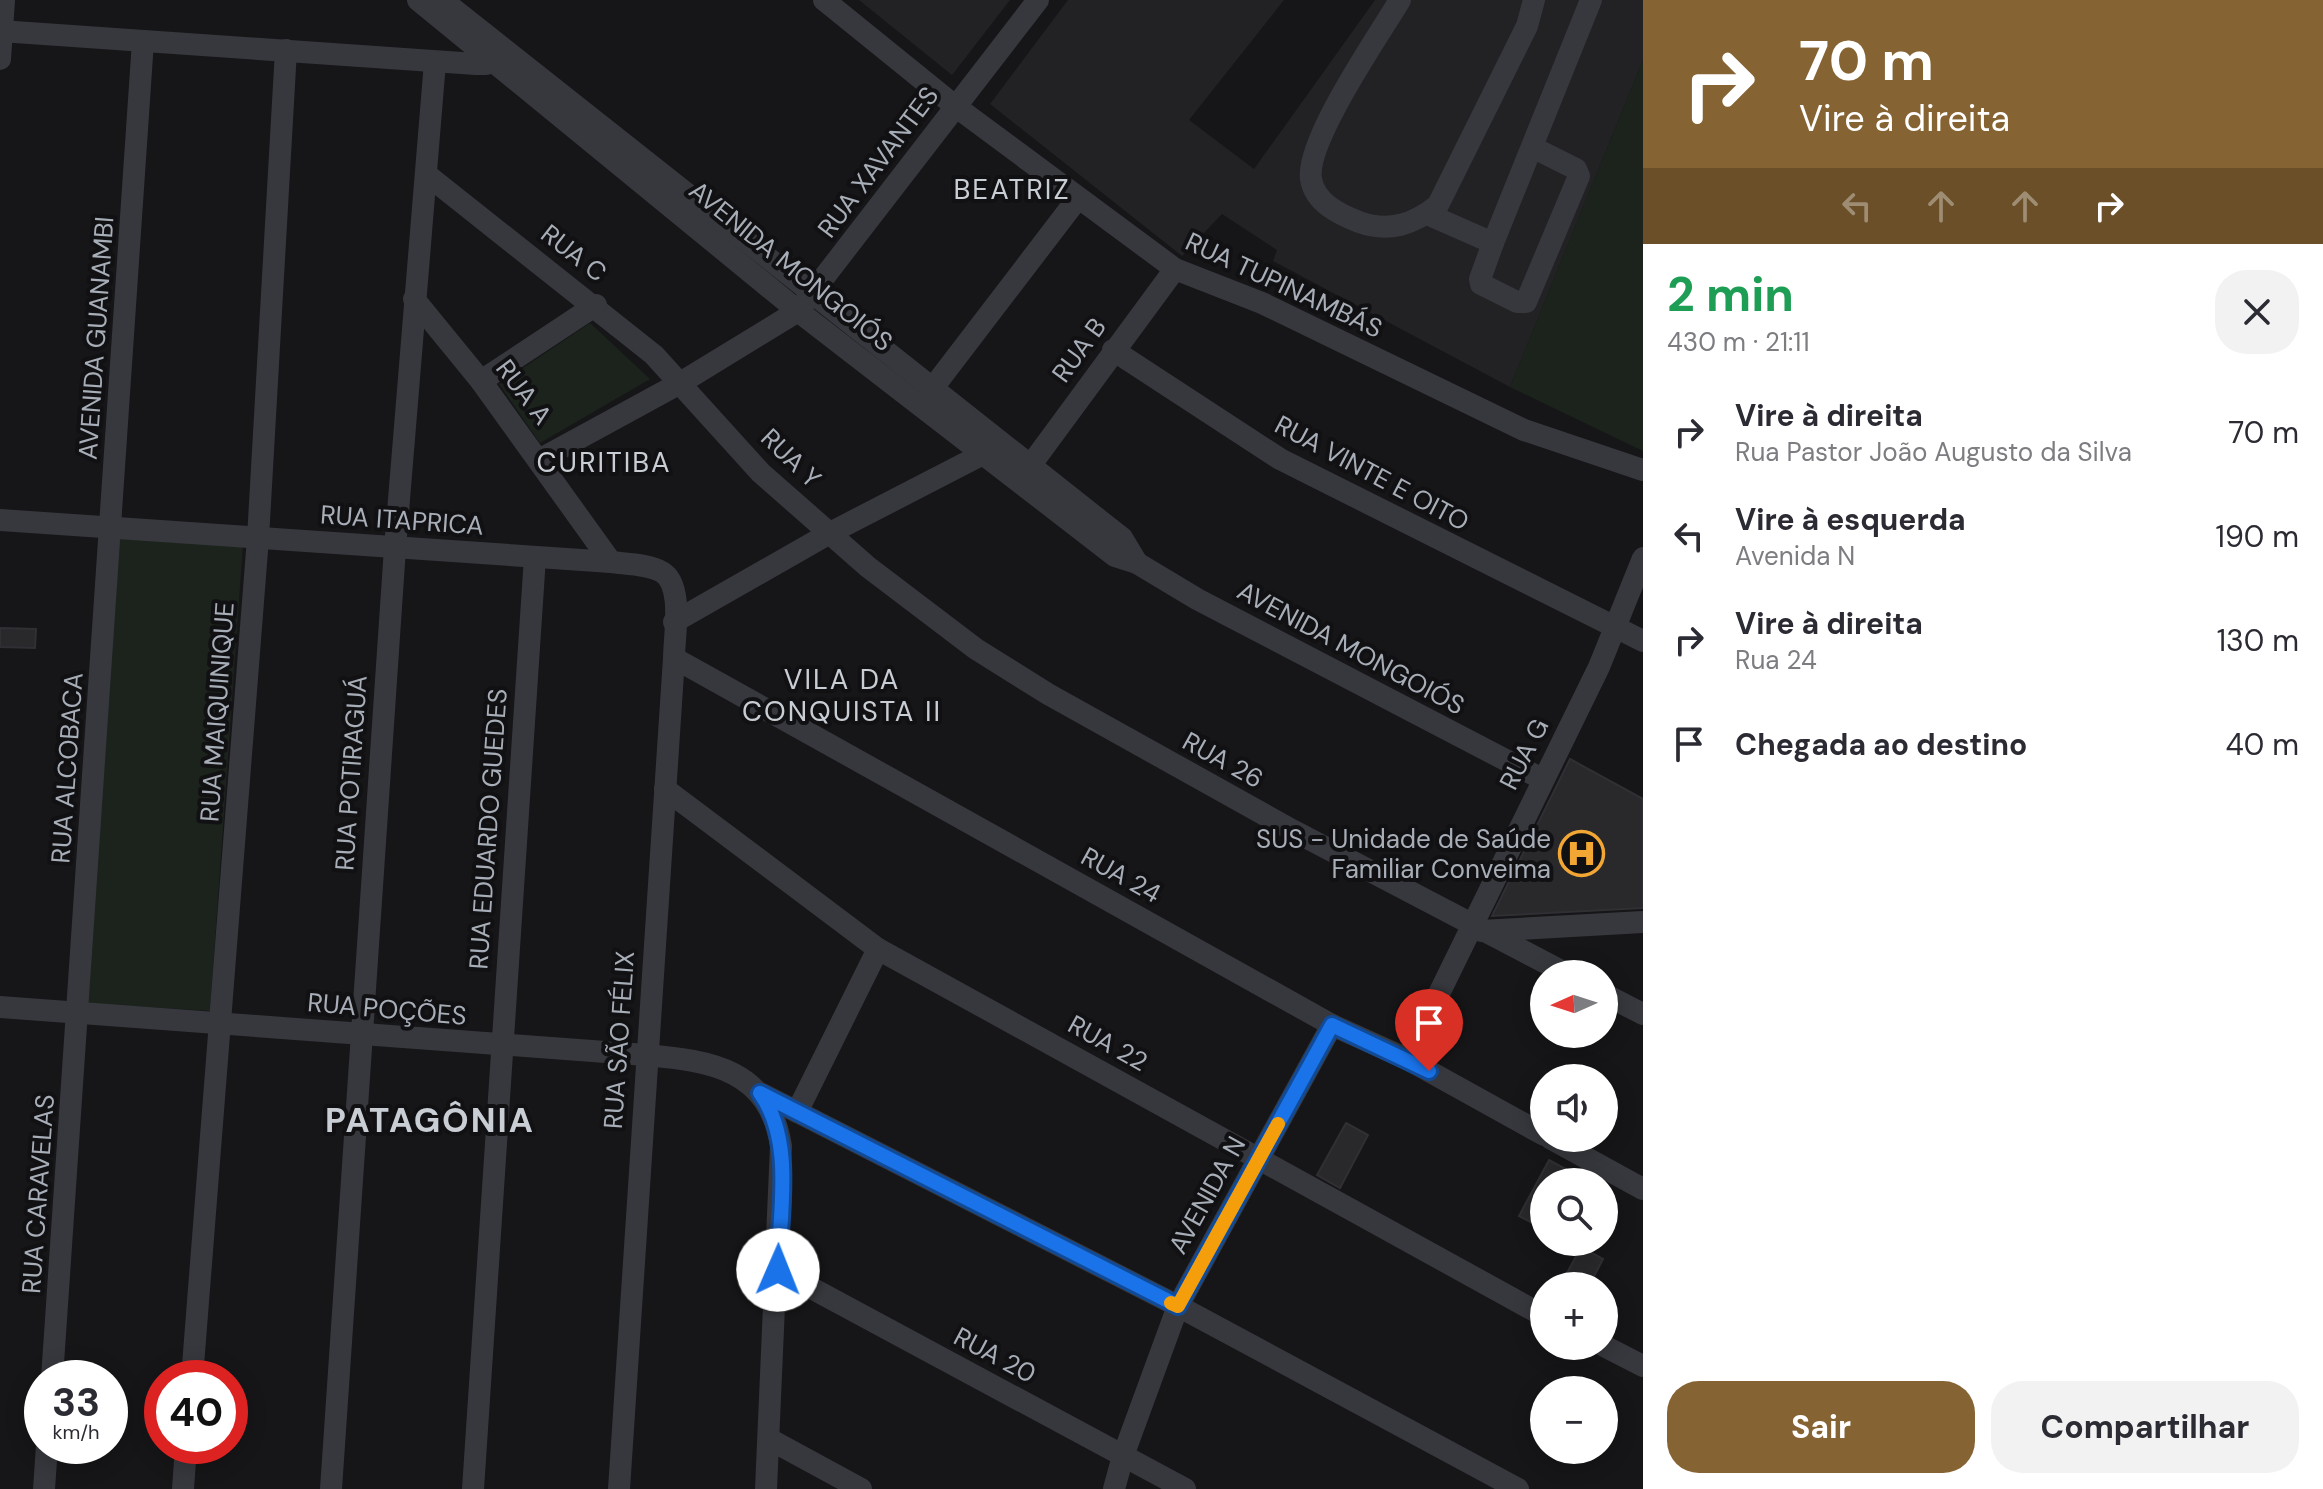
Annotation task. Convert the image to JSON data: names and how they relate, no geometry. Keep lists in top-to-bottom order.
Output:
{
  "streets": {
    "street": [
      "RUA XAVANTES",
      "RUA C",
      "AVENIDA MONGOIÓS",
      "RUA TUPINAMBÁS",
      "AVENIDA GUANAMBI",
      "RUA B",
      "RUA A",
      "RUA Y",
      "RUA VINTE E OITO",
      "RUA ITAPRICA",
      "RUA MAIQUINIQUE",
      "RUA G",
      "RUA 26",
      "RUA ALCOBACA",
      "RUA POTIRAGUÁ",
      "RUA EDUARDO GUEDES",
      "RUA 24",
      "RUA POÇÕES",
      "RUA SÃO FÉLIX",
      "RUA 22",
      "RUA CARAVELAS",
      "AVENIDA N",
      "RUA 20"
    ]
  },
  "crossings": [
    ["RUA XAVANTES", "RUA C"],
    ["RUA XAVANTES", "AVENIDA MONGOIÓS"],
    ["RUA XAVANTES", "RUA TUPINAMBÁS"],
    ["RUA XAVANTES", "RUA A"],
    ["RUA XAVANTES", "RUA Y"],
    ["RUA C", "RUA Y"],
    ["RUA C", "RUA POTIRAGUÁ"],
    ["AVENIDA MONGOIÓS", "RUA B"],
    ["AVENIDA MONGOIÓS", "RUA G"],
    ["RUA TUPINAMBÁS", "RUA B"],
    ["AVENIDA GUANAMBI", "RUA ITAPRICA"],
    ["AVENIDA GUANAMBI", "RUA ALCOBACA"],
    ["RUA B", "RUA VINTE E OITO"],
    ["RUA A", "RUA ITAPRICA"],
    ["RUA A", "RUA POTIRAGUÁ"],
    ["RUA Y", "RUA 26"],
    ["RUA VINTE E OITO", "RUA G"],
    ["RUA ITAPRICA", "RUA MAIQUINIQUE"],
    ["RUA ITAPRICA", "RUA ALCOBACA"],
    ["RUA ITAPRICA", "RUA POTIRAGUÁ"],
    ["RUA ITAPRICA", "RUA EDUARDO GUEDES"],
    ["RUA ITAPRICA", "RUA SÃO FÉLIX"],
    ["RUA MAIQUINIQUE", "RUA POÇÕES"],
    ["RUA G", "RUA 26"],
    ["RUA G", "RUA 24"],
    ["RUA ALCOBACA", "RUA POÇÕES"],
    ["RUA ALCOBACA", "RUA CARAVELAS"],
    ["RUA POTIRAGUÁ", "RUA POÇÕES"],
    ["RUA EDUARDO GUEDES", "RUA POÇÕES"],
    ["RUA 24", "RUA SÃO FÉLIX"],
    ["RUA 24", "AVENIDA N"],
    ["RUA POÇÕES", "RUA SÃO FÉLIX"],
    ["RUA POÇÕES", "RUA CARAVELAS"],
    ["RUA POÇÕES", "AVENIDA N"],
    ["RUA SÃO FÉLIX", "RUA 22"],
    ["RUA 22", "AVENIDA N"],
    ["AVENIDA N", "RUA 20"]
  ],
  "districts": [
    "BEATRIZ",
    "CURITIBA",
    "VILA DA CONQUISTA II",
    "PATAGÔNIA"
  ],
  "places": {
    "hospital": ["SUS - Unidade de Saúde Familiar Conveima"]
  },
  "north": "left",
  "page": {
    "turn": ["70 m", "Vire à direita"],
    "heading": ["2 min", "430 m · 21:11"],
    "list": [
      {
        "name": "Vire à direita",
        "note": "Rua Pastor João Augusto da Silva",
        "value": "70 m"
      },
      {
        "name": "Vire à esquerda",
        "note": "Avenida N",
        "value": "190 m"
      },
      {
        "name": "Vire à direita",
        "note": "Rua 24",
        "value": "130 m"
      },
      {
        "name": "Chegada ao destino",
        "value": "40 m"
      }
    ],
    "map_buttons": ["+", "−"],
    "speed": "33 km/h",
    "limit": "40",
    "buttons": ["Sair", "Compartilhar"]
  }
}
